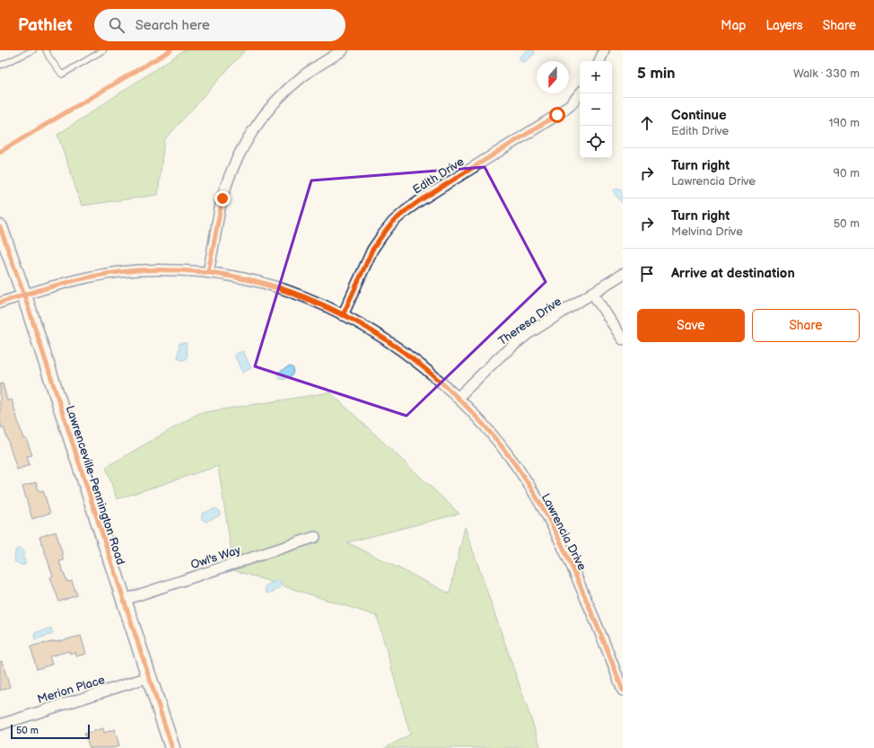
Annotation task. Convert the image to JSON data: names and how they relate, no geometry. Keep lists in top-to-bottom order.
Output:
{
  "streets": {
    "street": [
      "Edith Drive",
      "Theresa Drive",
      "Lawrenceville-Pennington Road",
      "Lawrencia Drive",
      "Owl's Way",
      "Merion Place"
    ]
  },
  "crossings": [
    ["Edith Drive", "Lawrencia Drive"],
    ["Theresa Drive", "Lawrencia Drive"],
    ["Lawrenceville-Pennington Road", "Lawrencia Drive"],
    ["Lawrenceville-Pennington Road", "Owl's Way"],
    ["Lawrenceville-Pennington Road", "Merion Place"]
  ],
  "scale_bar": "50 m",
  "north": "bottom",
  "page": {
    "header": "Pathlet",
    "search": "Search here",
    "nav": ["Map", "Layers", "Share"],
    "heading": ["5 min", "Walk · 330 m"],
    "map_buttons": ["+", "−"],
    "list": [
      ["Continue", "Edith Drive", "190 m"],
      ["Turn right", "Lawrencia Drive", "90 m"],
      ["Turn right", "Melvina Drive", "50 m"],
      "Arrive at destination"
    ],
    "buttons": ["Save", "Share"],
    "scale": "50 m"
  }
}
